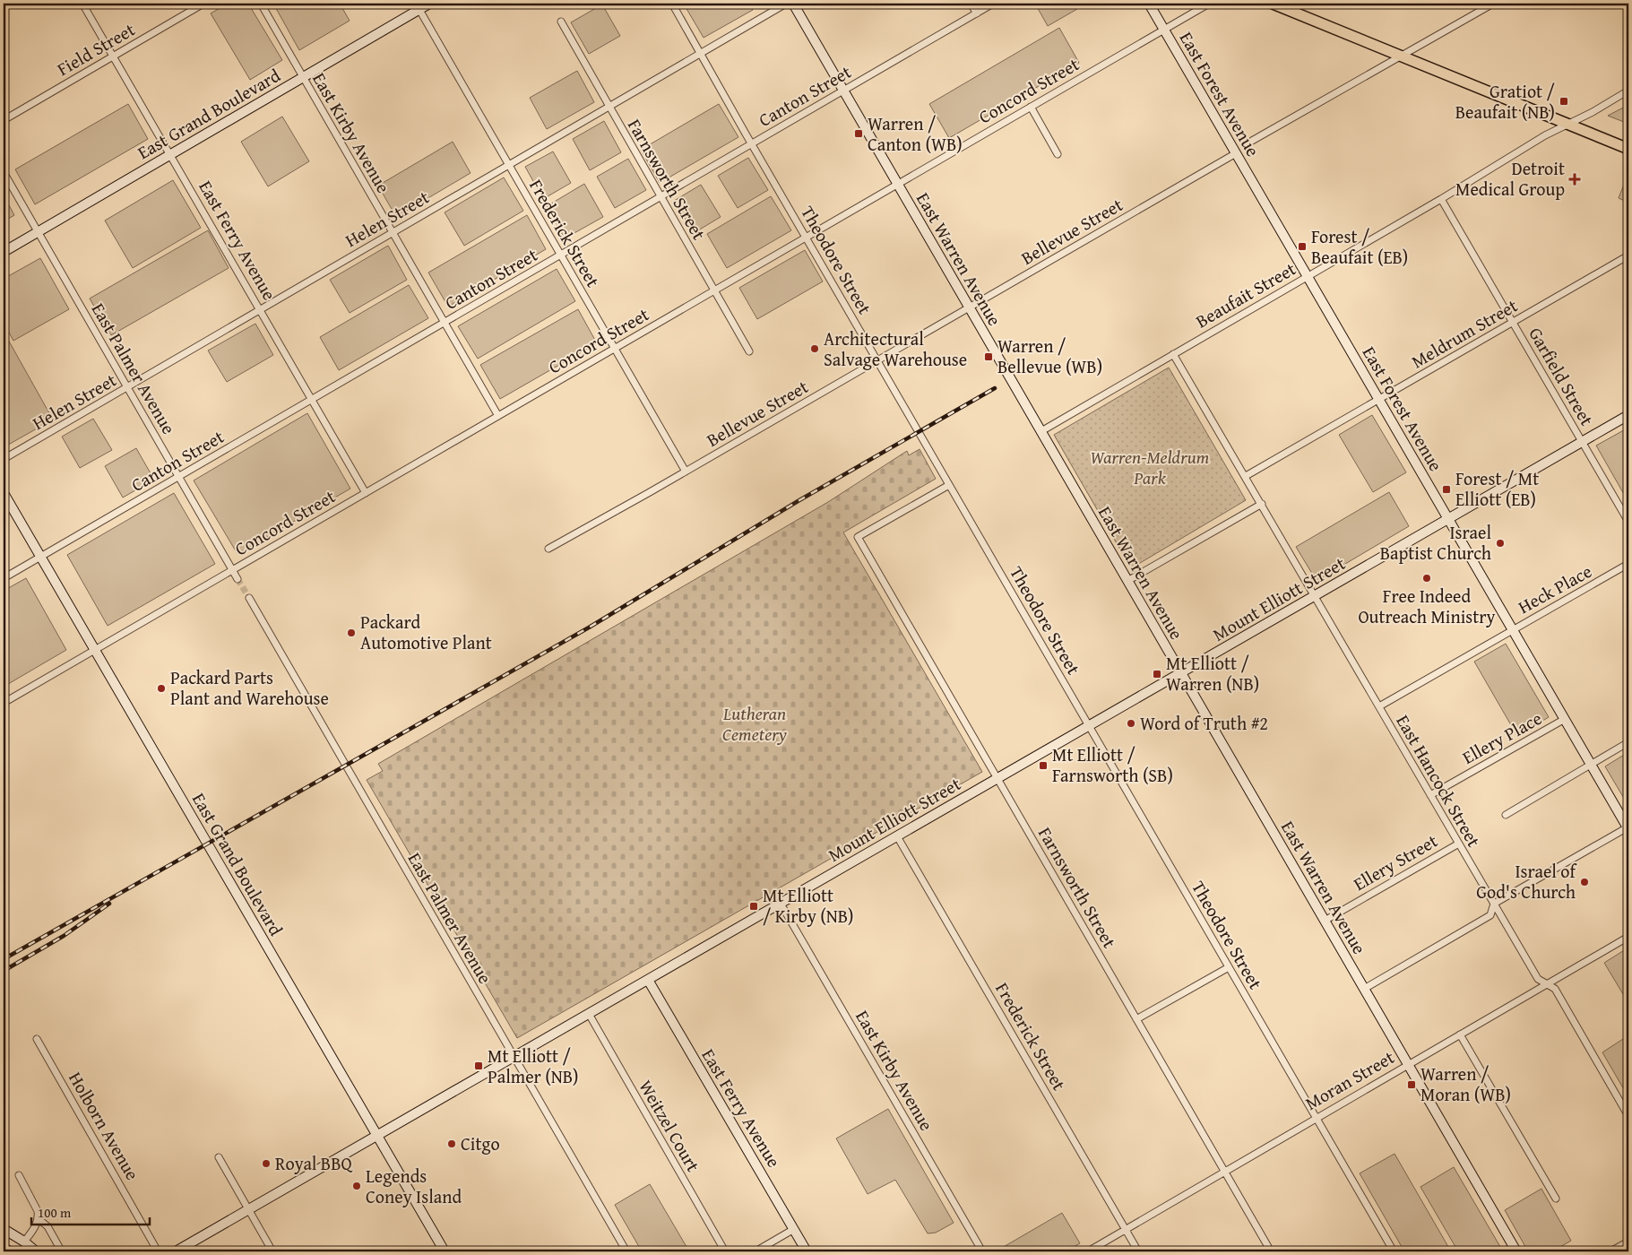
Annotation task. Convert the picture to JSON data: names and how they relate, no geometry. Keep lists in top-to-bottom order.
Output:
{
  "streets": {
    "main road": [
      "East Forest Avenue",
      "East Grand Boulevard",
      "East Ferry Avenue",
      "East Warren Avenue",
      "Mount Elliott Street"
    ],
    "street": [
      "Field Street",
      "Concord Street",
      "Canton Street",
      "East Kirby Avenue",
      "Farnsworth Street",
      "Helen Street",
      "Bellevue Street",
      "Frederick Street",
      "Theodore Street",
      "Beaufait Street",
      "Meldrum Street",
      "East Palmer Avenue",
      "Garfield Street",
      "Heck Place",
      "Ellery Place",
      "East Hancock Street",
      "Ellery Street",
      "Moran Street",
      "Holborn Avenue",
      "Weitzel Court"
    ]
  },
  "crossings": [
    ["Field Street", "East Ferry Avenue"],
    ["Concord Street", "East Forest Avenue"],
    ["Concord Street", "East Grand Boulevard"],
    ["Concord Street", "East Kirby Avenue"],
    ["Concord Street", "Farnsworth Street"],
    ["Concord Street", "Frederick Street"],
    ["Concord Street", "East Ferry Avenue"],
    ["Concord Street", "East Warren Avenue"],
    ["Concord Street", "Theodore Street"],
    ["Concord Street", "East Palmer Avenue"],
    ["East Forest Avenue", "Bellevue Street"],
    ["East Forest Avenue", "Beaufait Street"],
    ["East Forest Avenue", "Meldrum Street"],
    ["East Forest Avenue", "Heck Place"],
    ["East Forest Avenue", "Mount Elliott Street"],
    ["East Forest Avenue", "Ellery Place"],
    ["Canton Street", "East Grand Boulevard"],
    ["Canton Street", "East Kirby Avenue"],
    ["Canton Street", "Farnsworth Street"],
    ["Canton Street", "Frederick Street"],
    ["Canton Street", "East Ferry Avenue"],
    ["Canton Street", "East Warren Avenue"],
    ["Canton Street", "Theodore Street"],
    ["Canton Street", "East Palmer Avenue"],
    ["East Grand Boulevard", "East Kirby Avenue"],
    ["East Grand Boulevard", "Frederick Street"],
    ["East Grand Boulevard", "East Ferry Avenue"],
    ["East Grand Boulevard", "East Palmer Avenue"],
    ["East Grand Boulevard", "Mount Elliott Street"],
    ["East Kirby Avenue", "Helen Street"],
    ["East Kirby Avenue", "Mount Elliott Street"],
    ["Farnsworth Street", "Helen Street"],
    ["Farnsworth Street", "Theodore Street"],
    ["Farnsworth Street", "Mount Elliott Street"],
    ["Farnsworth Street", "Moran Street"],
    ["Helen Street", "Frederick Street"],
    ["Helen Street", "East Ferry Avenue"],
    ["Helen Street", "Theodore Street"],
    ["Helen Street", "East Palmer Avenue"],
    ["Bellevue Street", "Frederick Street"],
    ["Bellevue Street", "East Warren Avenue"],
    ["Bellevue Street", "Theodore Street"],
    ["Frederick Street", "Mount Elliott Street"],
    ["Frederick Street", "Moran Street"],
    ["East Ferry Avenue", "Mount Elliott Street"],
    ["East Warren Avenue", "Beaufait Street"],
    ["East Warren Avenue", "Mount Elliott Street"],
    ["East Warren Avenue", "Ellery Street"],
    ["East Warren Avenue", "Moran Street"],
    ["Theodore Street", "Mount Elliott Street"],
    ["Theodore Street", "Moran Street"],
    ["Beaufait Street", "Garfield Street"],
    ["Beaufait Street", "East Hancock Street"],
    ["Meldrum Street", "Garfield Street"],
    ["Meldrum Street", "East Hancock Street"],
    ["East Palmer Avenue", "Mount Elliott Street"],
    ["Garfield Street", "Mount Elliott Street"],
    ["Heck Place", "East Hancock Street"],
    ["Mount Elliott Street", "East Hancock Street"],
    ["Mount Elliott Street", "Weitzel Court"],
    ["Ellery Place", "East Hancock Street"],
    ["East Hancock Street", "Ellery Street"],
    ["East Hancock Street", "Moran Street"]
  ],
  "parks": ["Warren-Meldrum Park", "Lutheran Cemetery"],
  "places": {
    "transit": [
      "Gratiot / Beaufait (NB)",
      "Warren / Canton (WB)",
      "Forest / Beaufait (EB)",
      "Warren / Bellevue (WB)",
      "Forest / Mt Elliott (EB)",
      "Mt Elliott / Warren (NB)",
      "Mt Elliott / Farnsworth (SB)",
      "Mt Elliott / Kirby (NB)",
      "Mt Elliott / Palmer (NB)",
      "Warren / Moran (WB)"
    ],
    "health": ["Detroit Medical Group"],
    "other": [
      "Architectural Salvage Warehouse",
      "Israel Baptist Church",
      "Free Indeed Outreach Ministry",
      "Packard Automotive Plant",
      "Packard Parts Plant and Warehouse",
      "Word of Truth #2",
      "Israel of God's Church",
      "Citgo",
      "Royal BBQ",
      "Legends Coney Island"
    ]
  },
  "scale_bar": "100 m"
}
